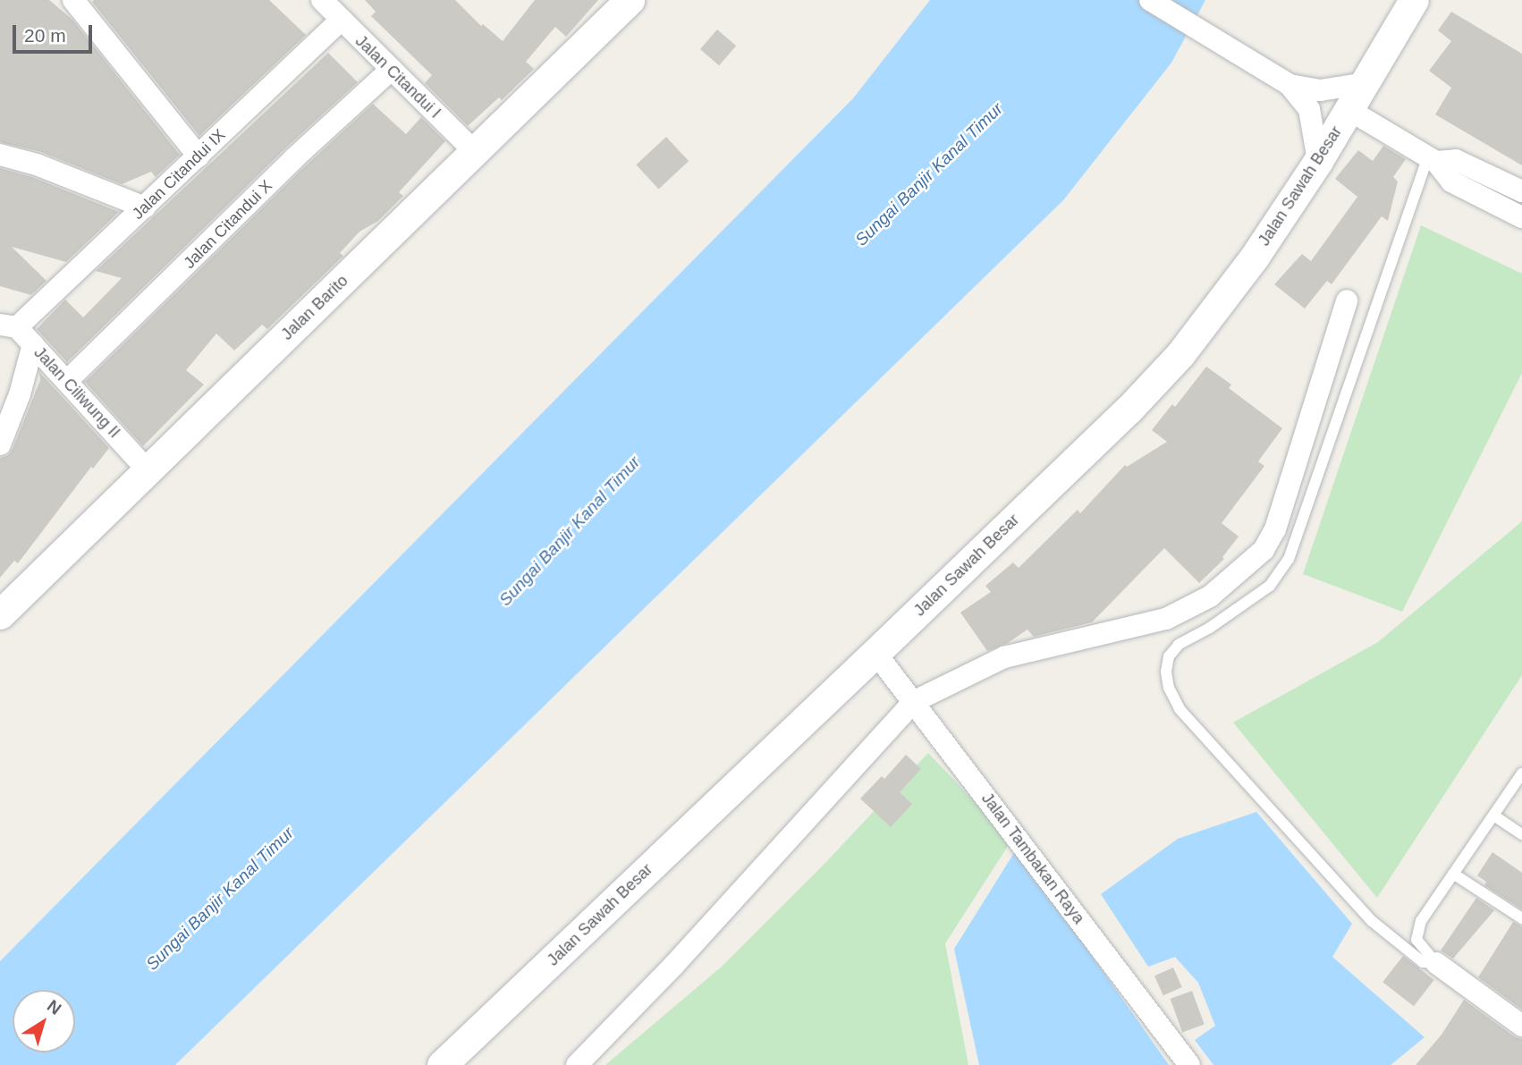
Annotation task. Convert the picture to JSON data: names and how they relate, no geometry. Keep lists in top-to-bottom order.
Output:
{
  "streets": {
    "street": [
      "Jalan Citandui I",
      "Jalan Citandui IX",
      "Jalan Sawah Besar",
      "Jalan Citandui X",
      "Jalan Barito",
      "Jalan Ciliwung II",
      "Jalan Tambakan Raya"
    ]
  },
  "crossings": [
    ["Jalan Citandui I", "Jalan Citandui IX"],
    ["Jalan Citandui I", "Jalan Citandui X"],
    ["Jalan Citandui I", "Jalan Barito"],
    ["Jalan Citandui IX", "Jalan Ciliwung II"],
    ["Jalan Sawah Besar", "Jalan Tambakan Raya"],
    ["Jalan Citandui X", "Jalan Ciliwung II"],
    ["Jalan Barito", "Jalan Ciliwung II"]
  ],
  "water": ["Sungai Banjir Kanal Timur"],
  "scale_bar": "20 m",
  "north": "top right"
}
